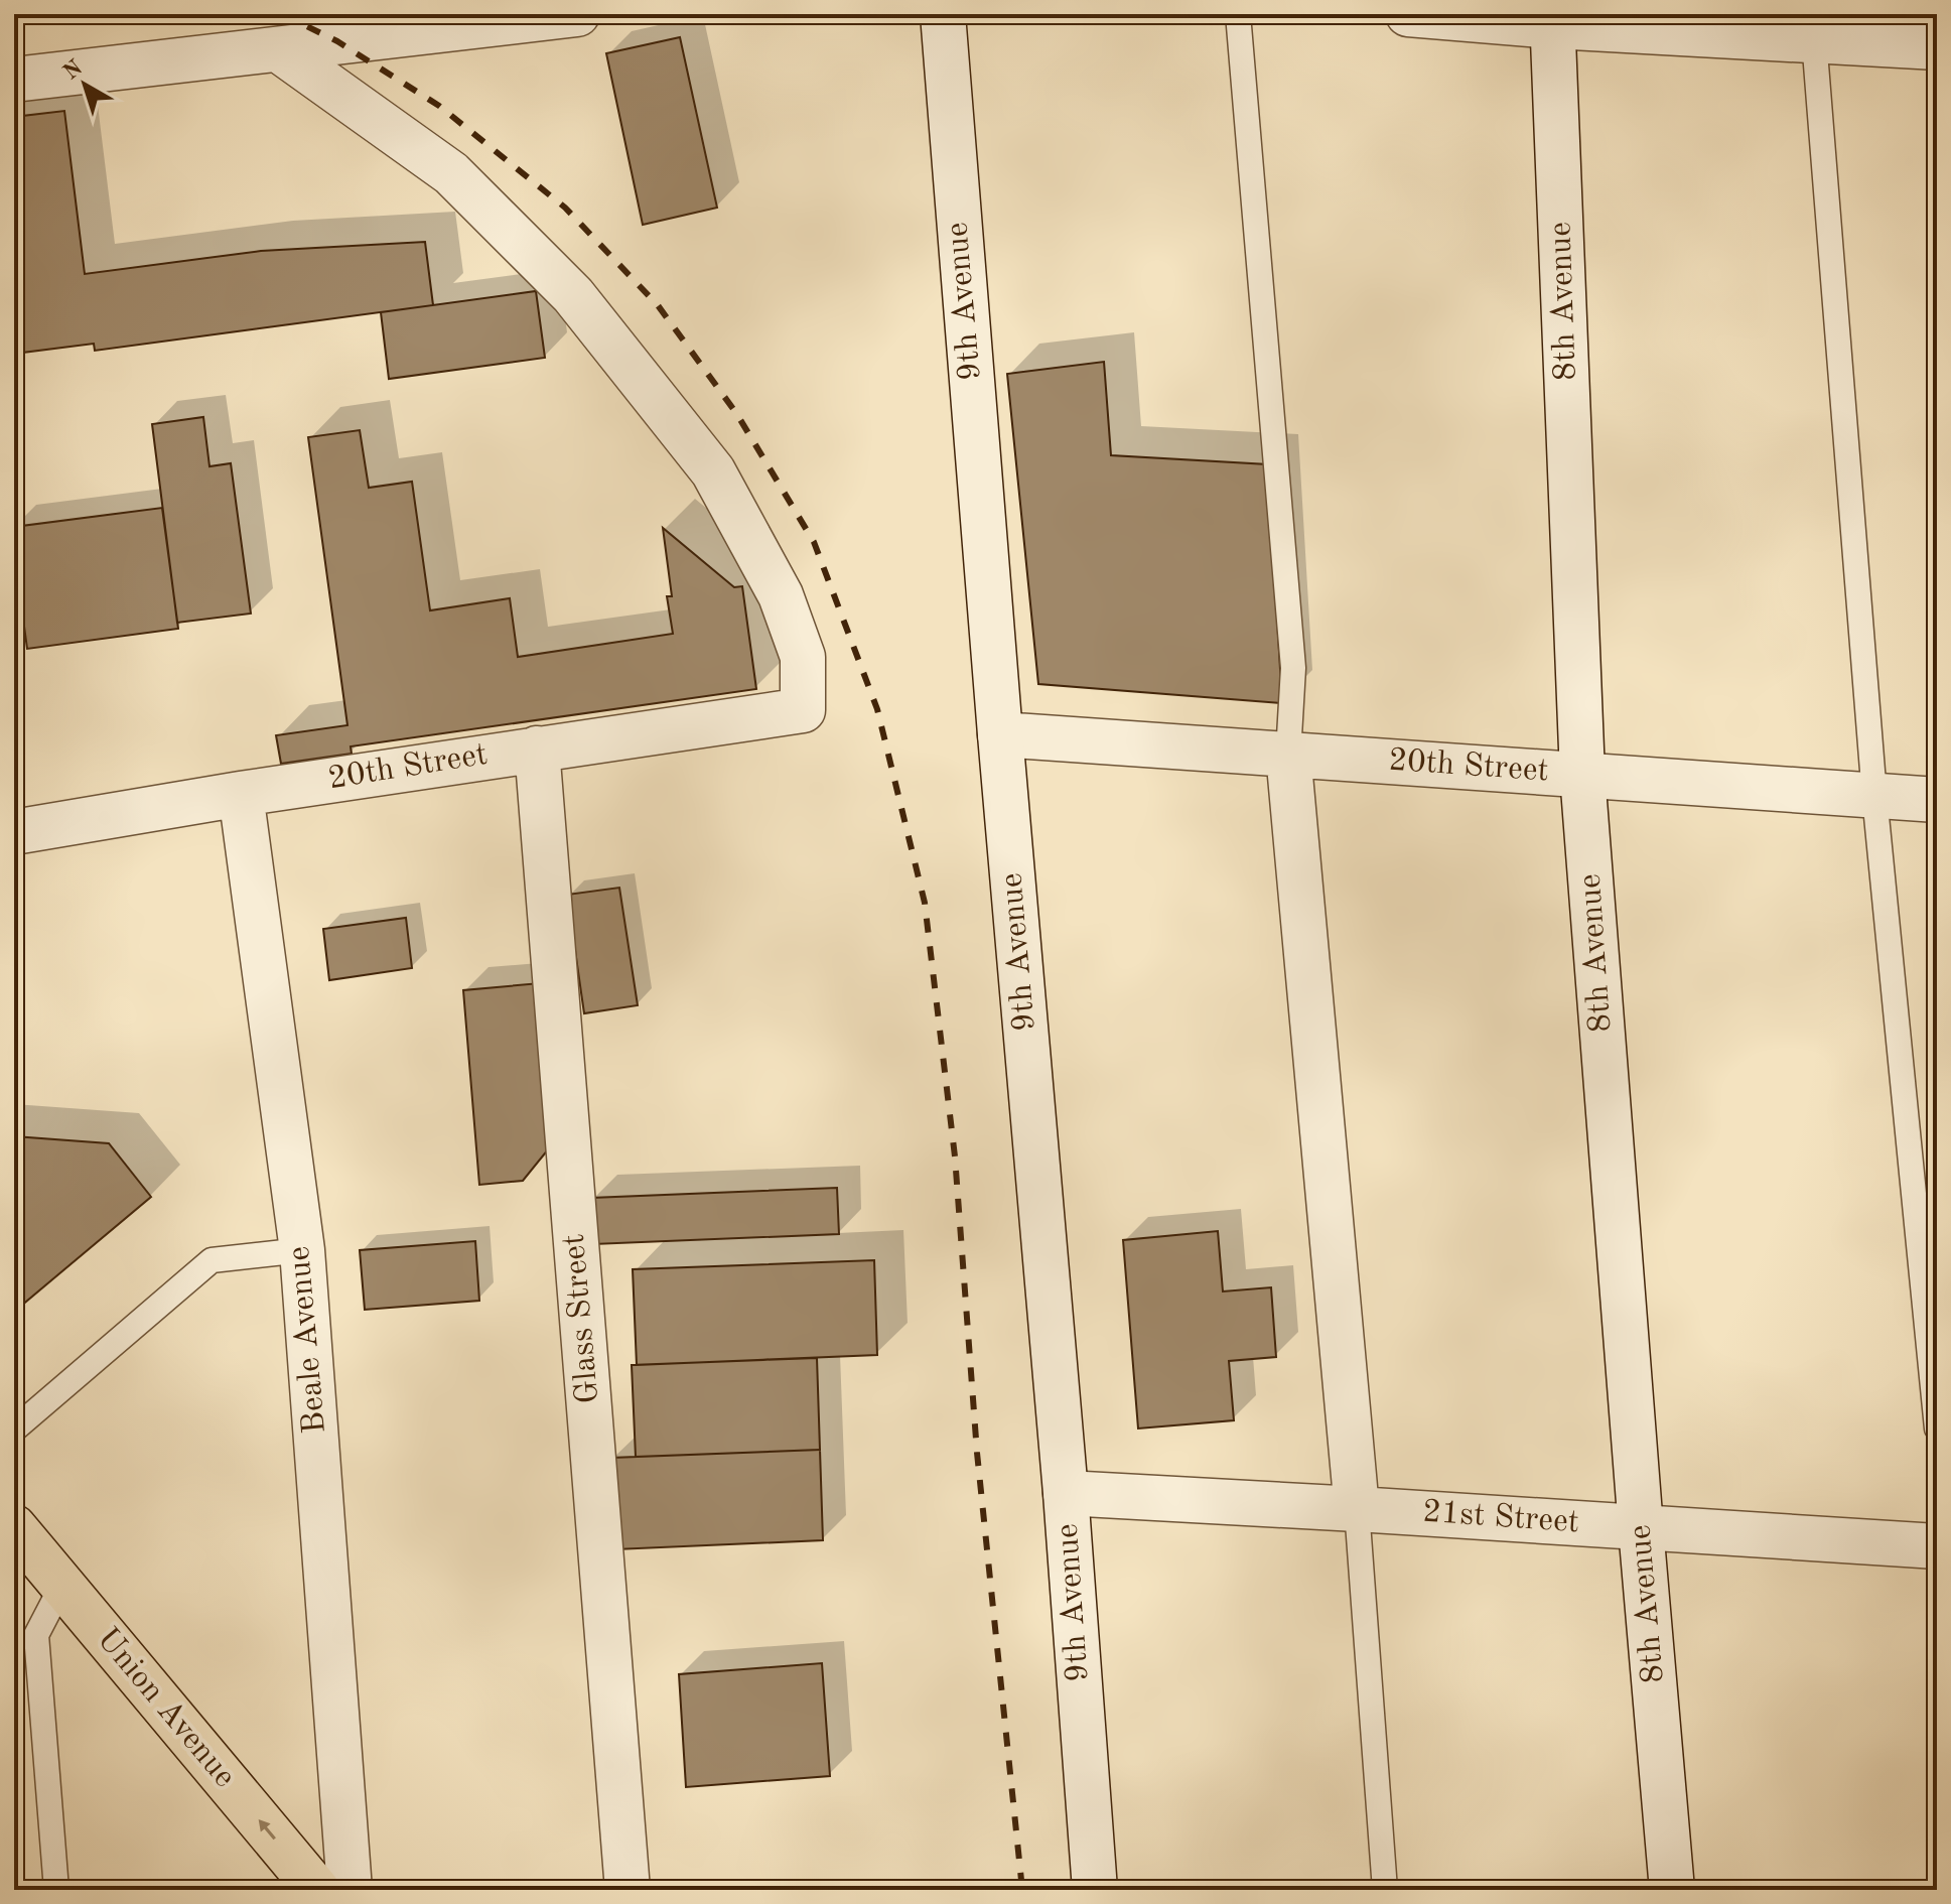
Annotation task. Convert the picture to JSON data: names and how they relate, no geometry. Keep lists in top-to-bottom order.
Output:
{
  "streets": {
    "main road": ["Union Avenue"],
    "street": [
      "9th Avenue",
      "8th Avenue",
      "20th Street",
      "Glass Street",
      "Beale Avenue",
      "21st Street"
    ]
  },
  "crossings": [
    ["9th Avenue", "20th Street"],
    ["9th Avenue", "21st Street"],
    ["8th Avenue", "20th Street"],
    ["8th Avenue", "21st Street"],
    ["20th Street", "Glass Street"],
    ["20th Street", "Beale Avenue"]
  ],
  "one_way": ["Union Avenue"],
  "north": "top left"
}
